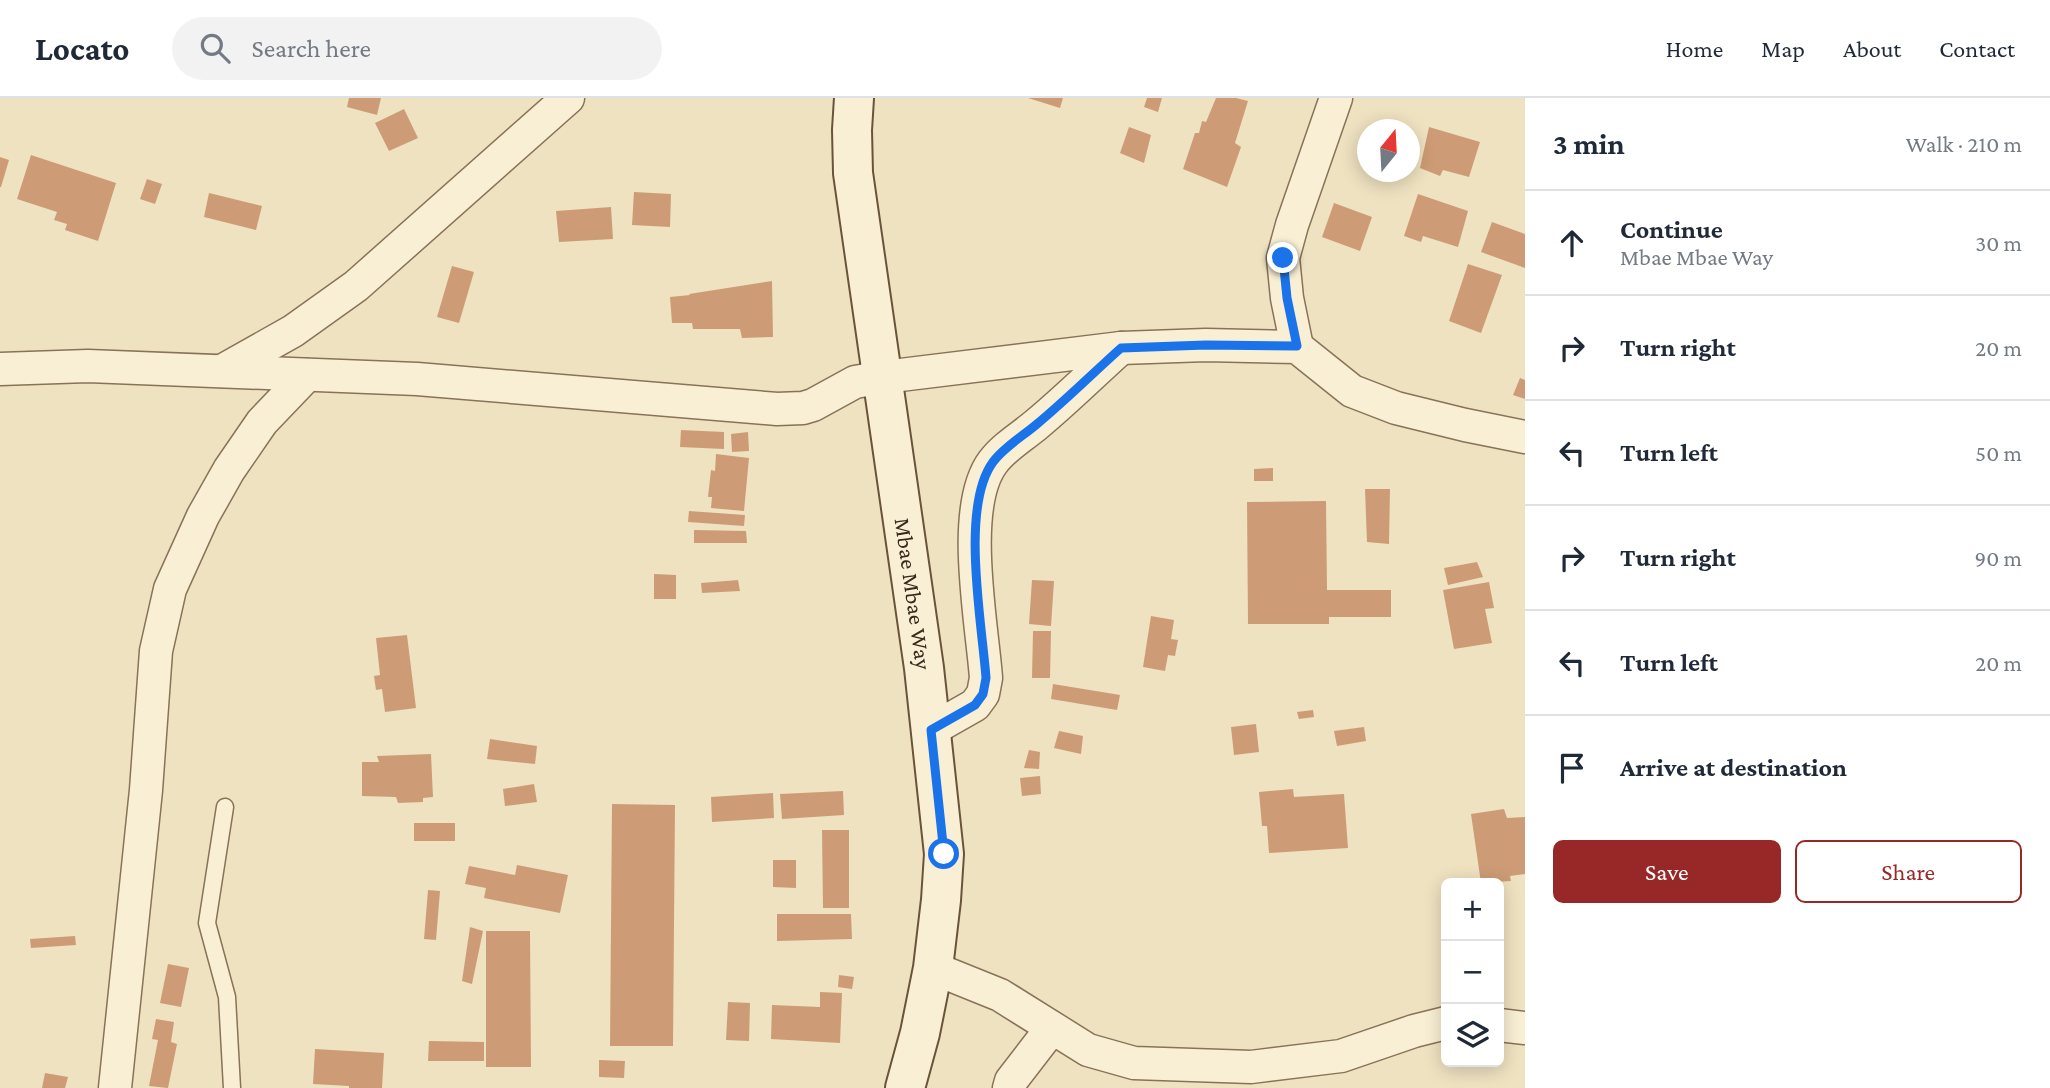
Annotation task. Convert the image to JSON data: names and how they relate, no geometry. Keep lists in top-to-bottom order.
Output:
{
  "streets": {
    "street": ["Mbae Mbae Way"]
  },
  "north": "top",
  "page": {
    "header": "Locato",
    "search": "Search here",
    "nav": [
      "Home",
      "Map",
      "About",
      "Contact"
    ],
    "heading": ["3 min", "Walk · 210 m"],
    "list": [
      ["Continue", "Mbae Mbae Way", "30 m"],
      ["Turn right", "20 m"],
      ["Turn left", "50 m"],
      ["Turn right", "90 m"],
      ["Turn left", "20 m"],
      "Arrive at destination"
    ],
    "buttons": ["Save", "Share"],
    "map_buttons": ["+", "−"]
  }
}
